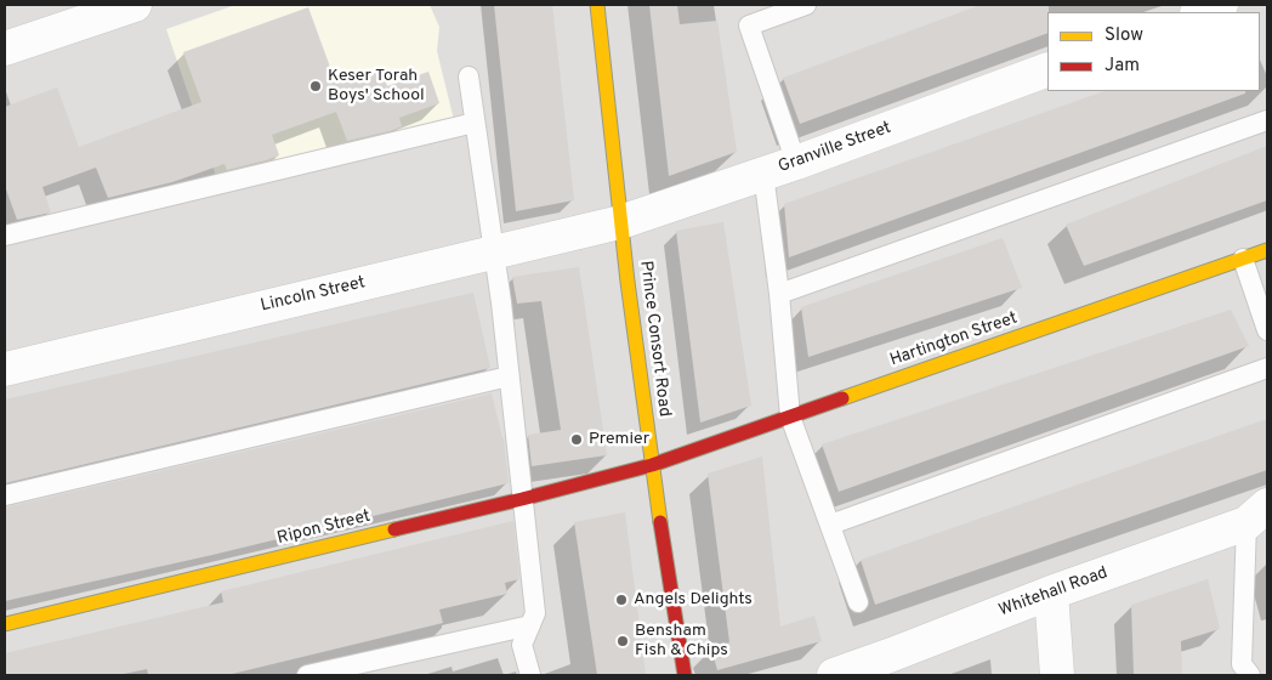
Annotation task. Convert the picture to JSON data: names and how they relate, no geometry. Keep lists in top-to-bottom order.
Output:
{
  "streets": {
    "street": [
      "Granville Street",
      "Lincoln Street",
      "Prince Consort Road",
      "Hartington Street",
      "Ripon Street",
      "Whitehall Road"
    ]
  },
  "crossings": [
    ["Granville Street", "Lincoln Street"],
    ["Granville Street", "Prince Consort Road"],
    ["Lincoln Street", "Prince Consort Road"],
    ["Prince Consort Road", "Hartington Street"],
    ["Prince Consort Road", "Ripon Street"],
    ["Hartington Street", "Ripon Street"]
  ],
  "places": [
    "Keser Torah Boys' School",
    "Premier",
    "Angels Delights",
    "Bensham Fish & Chips"
  ],
  "legend": ["Slow", "Jam"]
}
